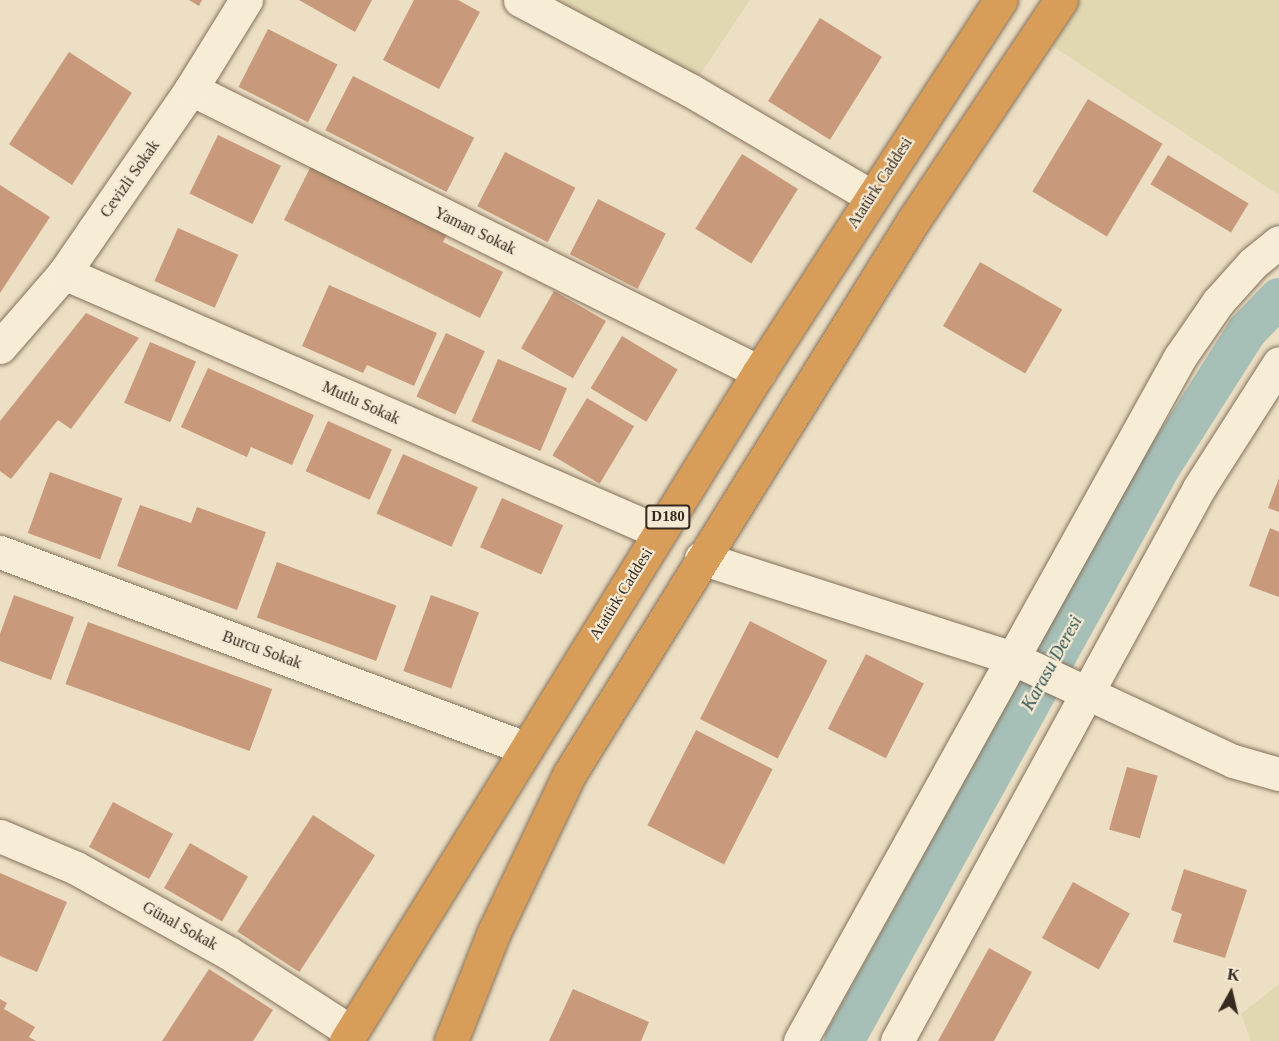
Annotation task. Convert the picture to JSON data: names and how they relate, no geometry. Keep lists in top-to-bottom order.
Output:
{
  "streets": {
    "highway": ["Atatürk Caddesi", "D180"],
    "street": [
      "Cevizli Sokak",
      "Yaman Sokak",
      "Mutlu Sokak",
      "Burcu Sokak",
      "Günal Sokak"
    ]
  },
  "crossings": [
    ["Cevizli Sokak", "Yaman Sokak"],
    ["Cevizli Sokak", "Mutlu Sokak"],
    ["Atatürk Caddesi", "Yaman Sokak"],
    ["Atatürk Caddesi", "Mutlu Sokak"],
    ["Atatürk Caddesi", "Burcu Sokak"],
    ["Atatürk Caddesi", "Günal Sokak"]
  ],
  "water": ["Karasu Deresi"],
  "north": "top"
}
